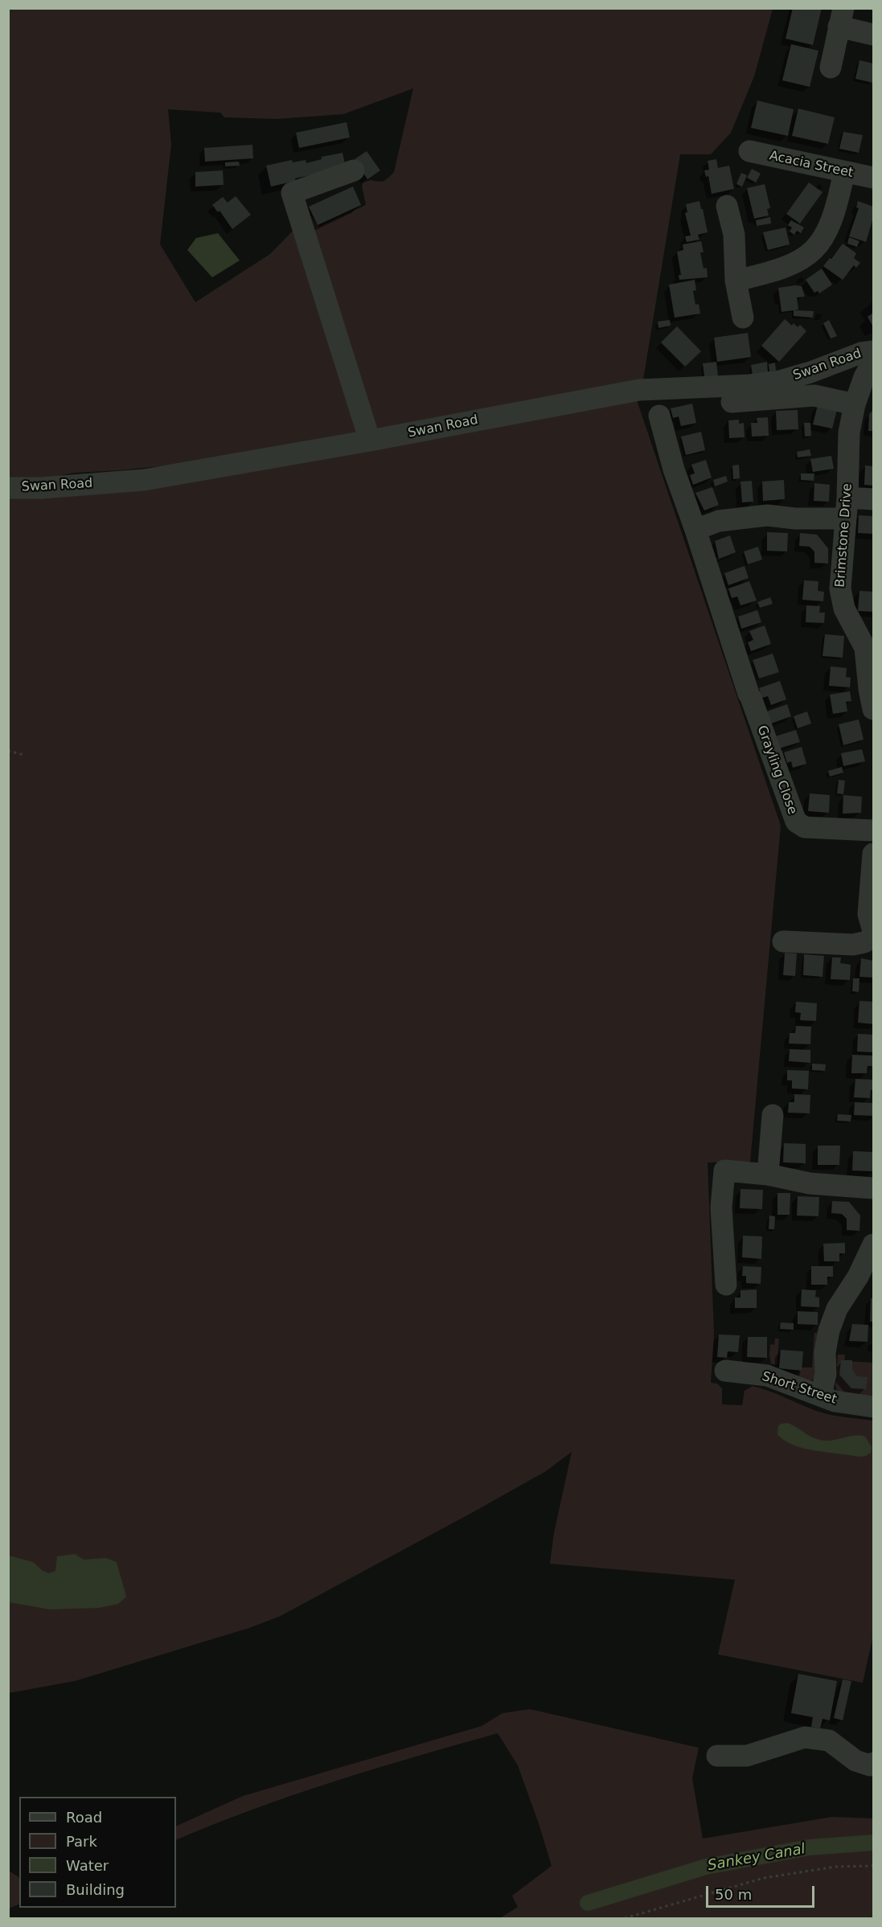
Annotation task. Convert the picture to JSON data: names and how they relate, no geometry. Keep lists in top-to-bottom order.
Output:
{
  "streets": {
    "street": [
      "Acacia Street",
      "Swan Road",
      "Brimstone Drive",
      "Grayling Close",
      "Short Street"
    ]
  },
  "water": ["Sankey Canal"],
  "legend": [
    "Road",
    "Park",
    "Water",
    "Building"
  ],
  "scale_bar": "50 m"
}
